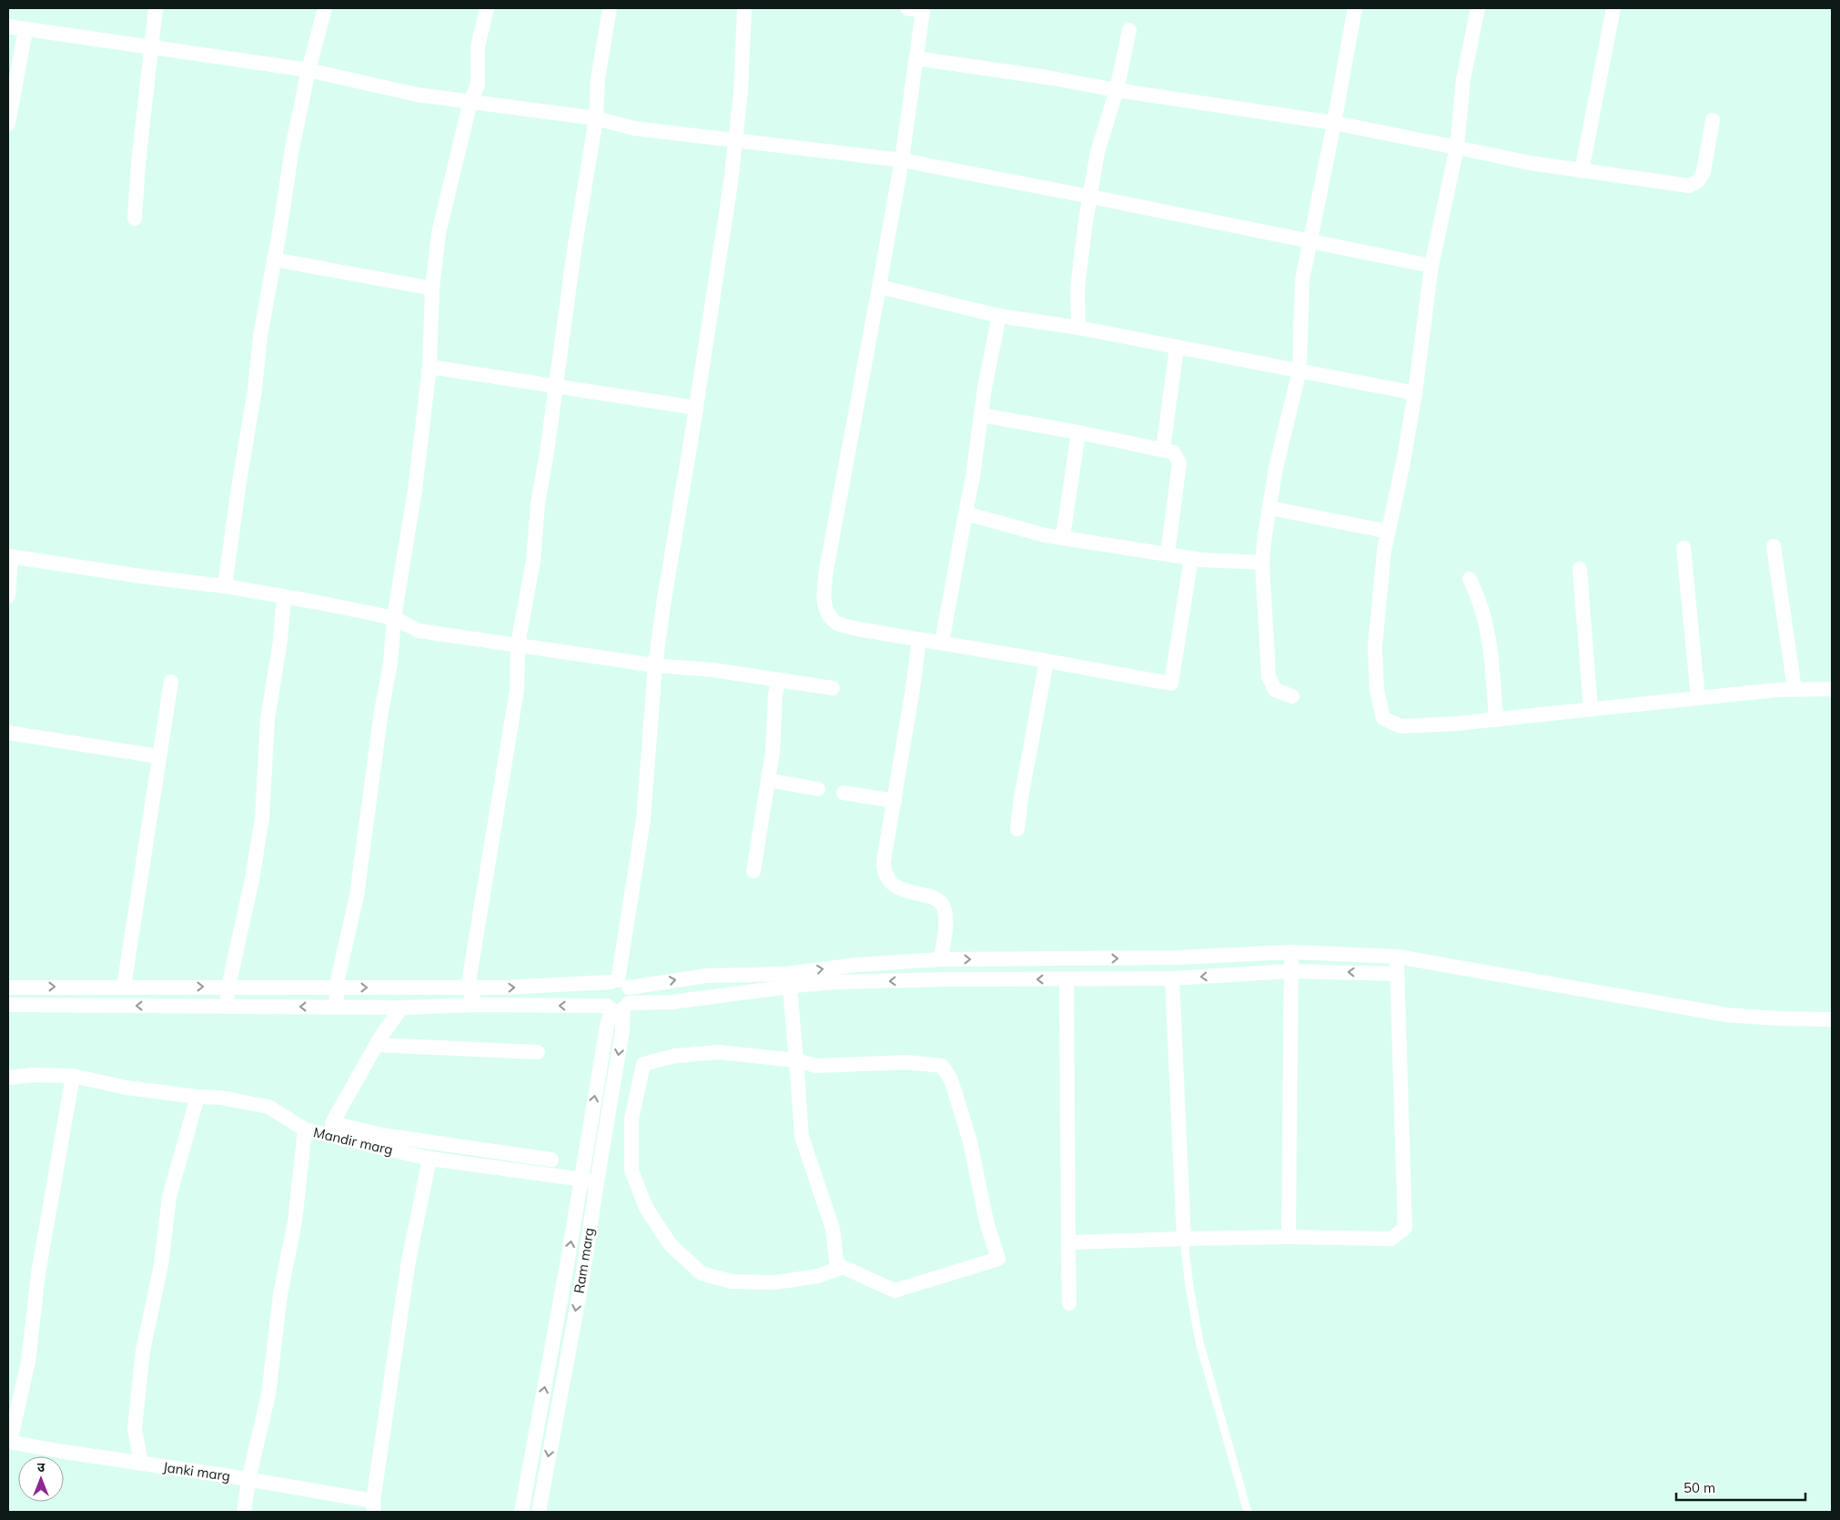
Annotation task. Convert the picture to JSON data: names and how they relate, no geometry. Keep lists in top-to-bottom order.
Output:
{
  "streets": {
    "street": ["Mandir marg", "Ram marg", "Janki marg"]
  },
  "crossings": [
    ["Mandir marg", "Ram marg"]
  ],
  "scale_bar": "50 m",
  "north": "top"
}
